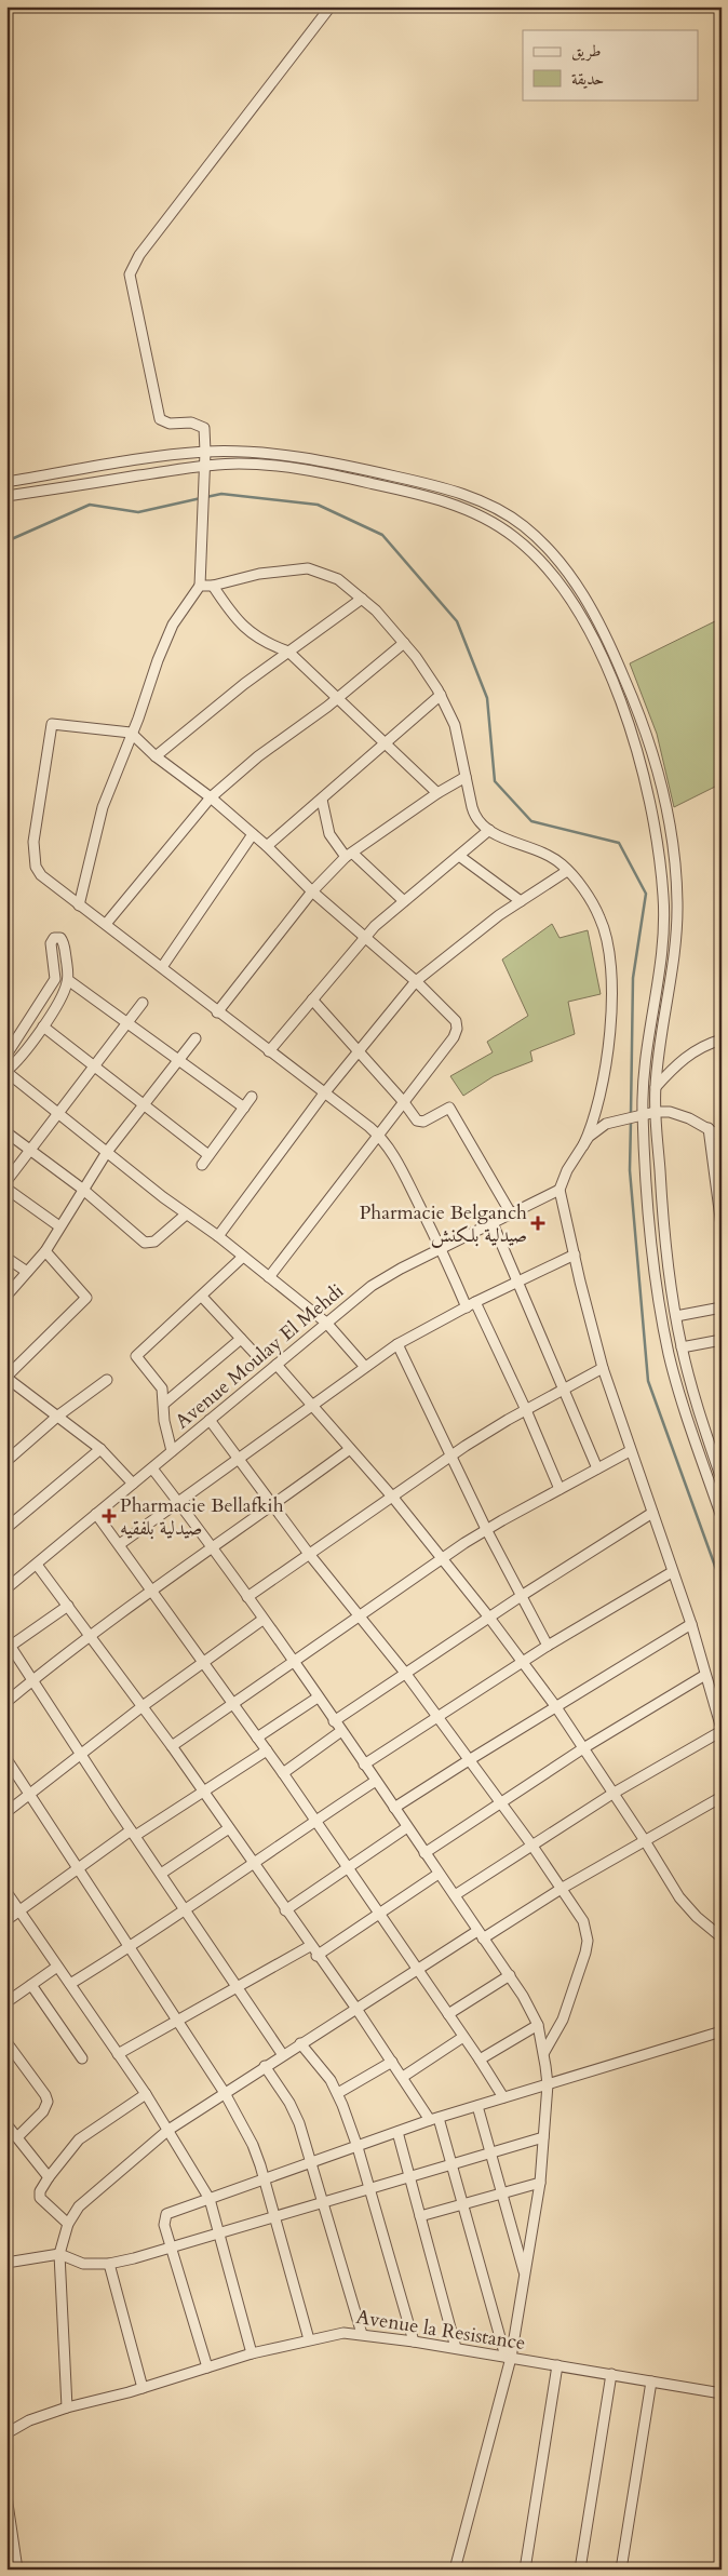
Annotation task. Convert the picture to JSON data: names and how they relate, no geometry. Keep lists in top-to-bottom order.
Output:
{
  "streets": {
    "street": ["Avenue Moulay El Mehdi", "Avenue la Resistance"]
  },
  "places": {
    "health": ["Pharmacie Belganch صيدلية بلكنش", "Pharmacie Bellafkih صيدلية بلفقيه"]
  },
  "legend": ["طريق", "حديقة"]
}
